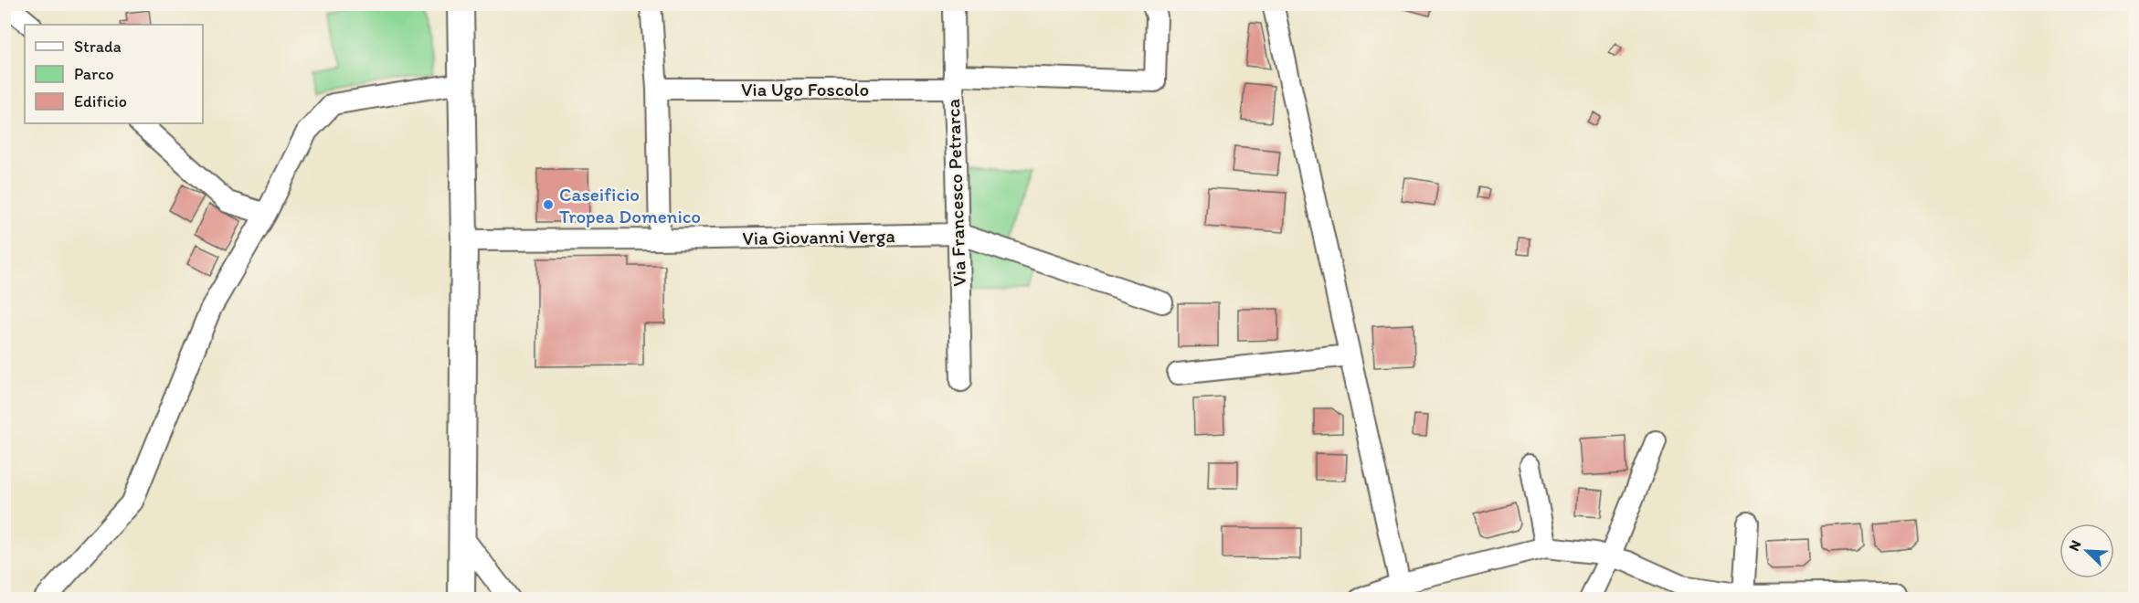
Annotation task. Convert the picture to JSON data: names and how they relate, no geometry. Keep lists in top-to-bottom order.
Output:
{
  "streets": {
    "street": ["Via Ugo Foscolo", "Via Francesco Petrarca", "Via Giovanni Verga"]
  },
  "crossings": [
    ["Via Ugo Foscolo", "Via Francesco Petrarca"],
    ["Via Francesco Petrarca", "Via Giovanni Verga"]
  ],
  "places": ["Caseificio Tropea Domenico"],
  "legend": ["Strada", "Parco", "Edificio"],
  "north": "top left"
}
